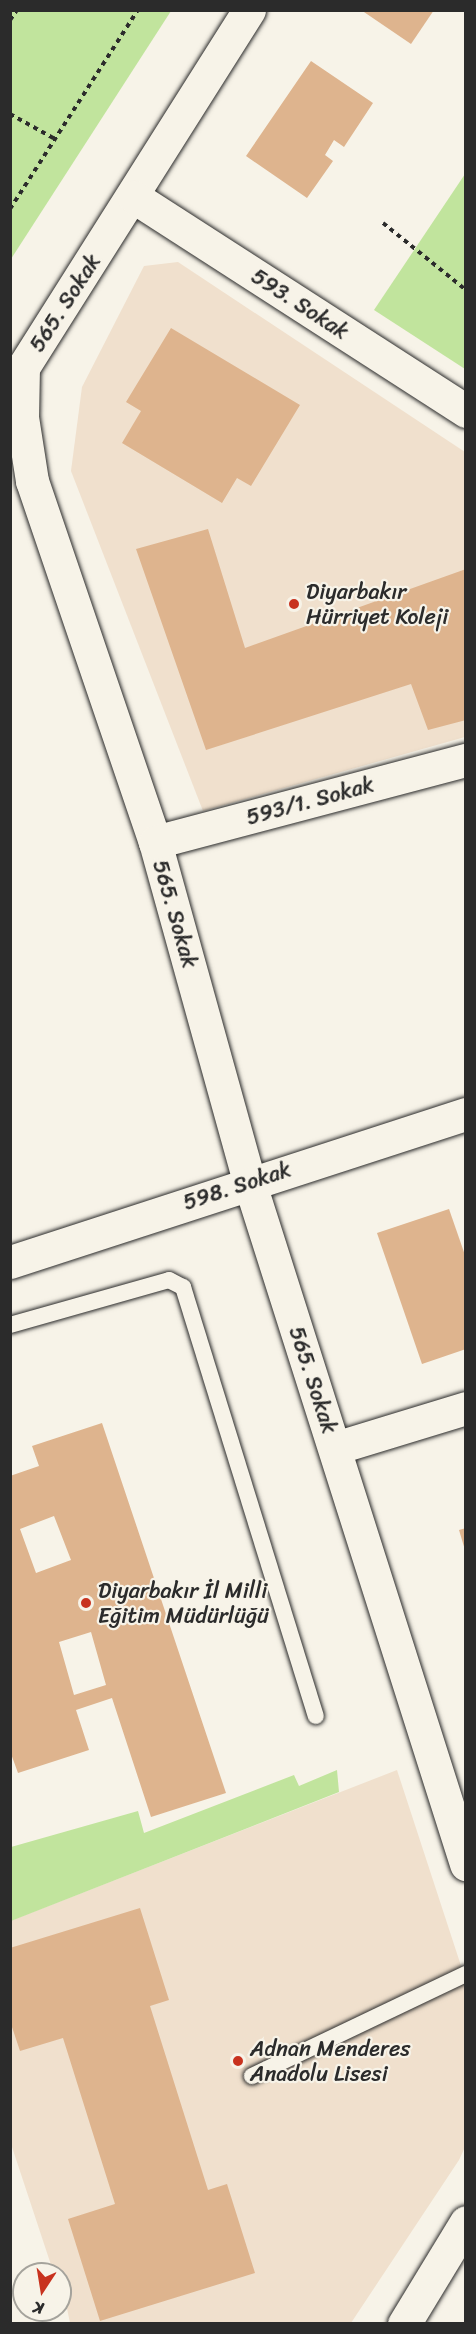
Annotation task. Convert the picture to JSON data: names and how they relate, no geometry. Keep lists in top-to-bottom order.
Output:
{
  "streets": {
    "street": [
      "565. Sokak",
      "593. Sokak",
      "593/1. Sokak",
      "598. Sokak"
    ]
  },
  "crossings": [
    ["565. Sokak", "593. Sokak"],
    ["565. Sokak", "593/1. Sokak"],
    ["565. Sokak", "598. Sokak"]
  ],
  "places": ["Diyarbakır Hürriyet Koleji", "Diyarbakır İl Milli Eğitim Müdürlüğü", "Adnan Menderes Anadolu Lisesi"],
  "north": "bottom"
}
